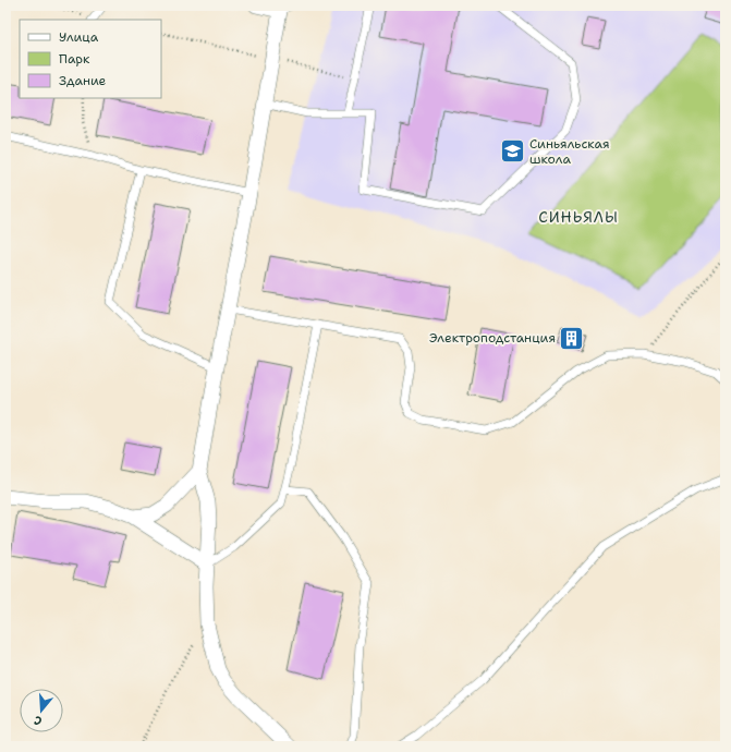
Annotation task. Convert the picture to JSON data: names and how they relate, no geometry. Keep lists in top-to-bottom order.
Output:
{
  "districts": ["СИНЬЯЛЫ"],
  "places": {
    "school or university": ["Синьяльская школа"],
    "building": ["Электроподстанция"]
  },
  "legend": ["Улица", "Парк", "Здание"],
  "north": "bottom"
}
